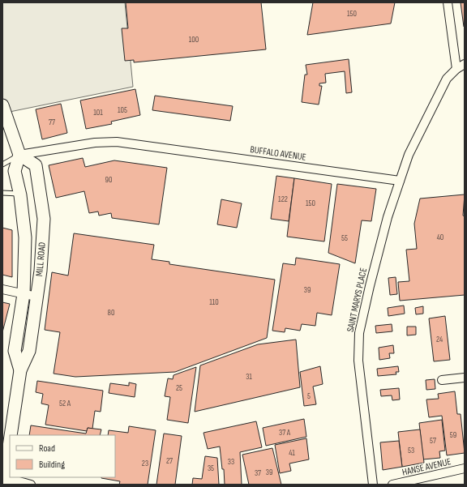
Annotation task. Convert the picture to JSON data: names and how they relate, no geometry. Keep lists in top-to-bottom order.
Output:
{
  "streets": {
    "main road": ["MILL ROAD"],
    "street": ["BUFFALO AVENUE", "SAINT MARYS PLACE", "HANSE AVENUE"]
  },
  "crossings": [
    ["BUFFALO AVENUE", "MILL ROAD"],
    ["BUFFALO AVENUE", "SAINT MARYS PLACE"]
  ],
  "house_numbers": [
    "150",
    "100",
    "105",
    "101",
    "77",
    "90",
    "122",
    "150",
    "40",
    "55",
    "39",
    "110",
    "80",
    "24",
    "31",
    "25",
    "5",
    "52 A",
    "37 A",
    "59",
    "57",
    "53",
    "41",
    "27",
    "33",
    "23",
    "35",
    "39",
    "37"
  ],
  "legend": ["Road", "Building"]
}
